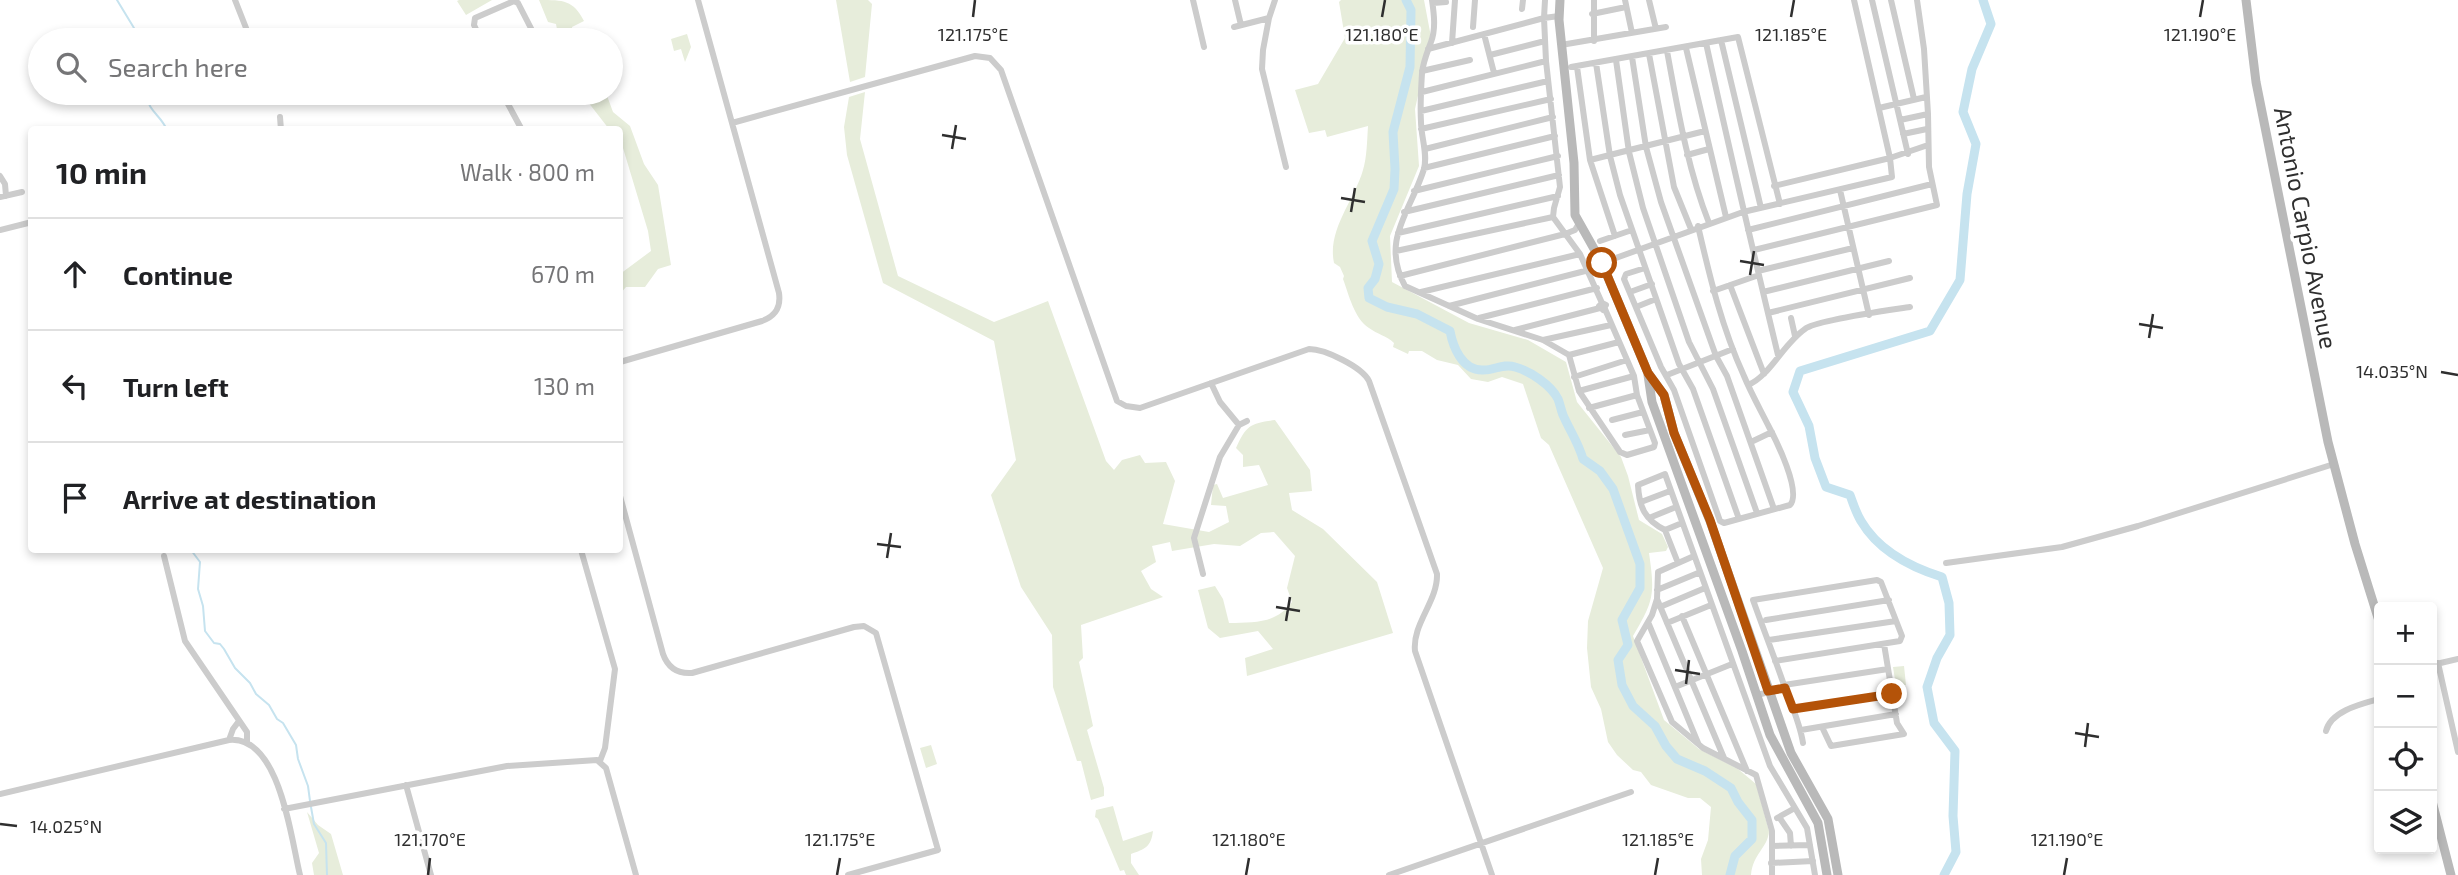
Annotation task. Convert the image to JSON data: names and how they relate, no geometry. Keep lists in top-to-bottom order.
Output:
{
  "streets": {
    "street": ["Antonio Carpio Avenue"]
  },
  "page": {
    "search": "Search here",
    "heading": ["10 min", "Walk · 800 m"],
    "list": [
      ["Continue", "670 m"],
      ["Turn left", "130 m"],
      "Arrive at destination"
    ],
    "map_buttons": ["+", "−"]
  },
  "coordinates": [
    "121.185°E",
    "121.175°E",
    "121.180°E",
    "121.190°E",
    "14.035°N",
    "14.025°N",
    "121.170°E"
  ]
}
